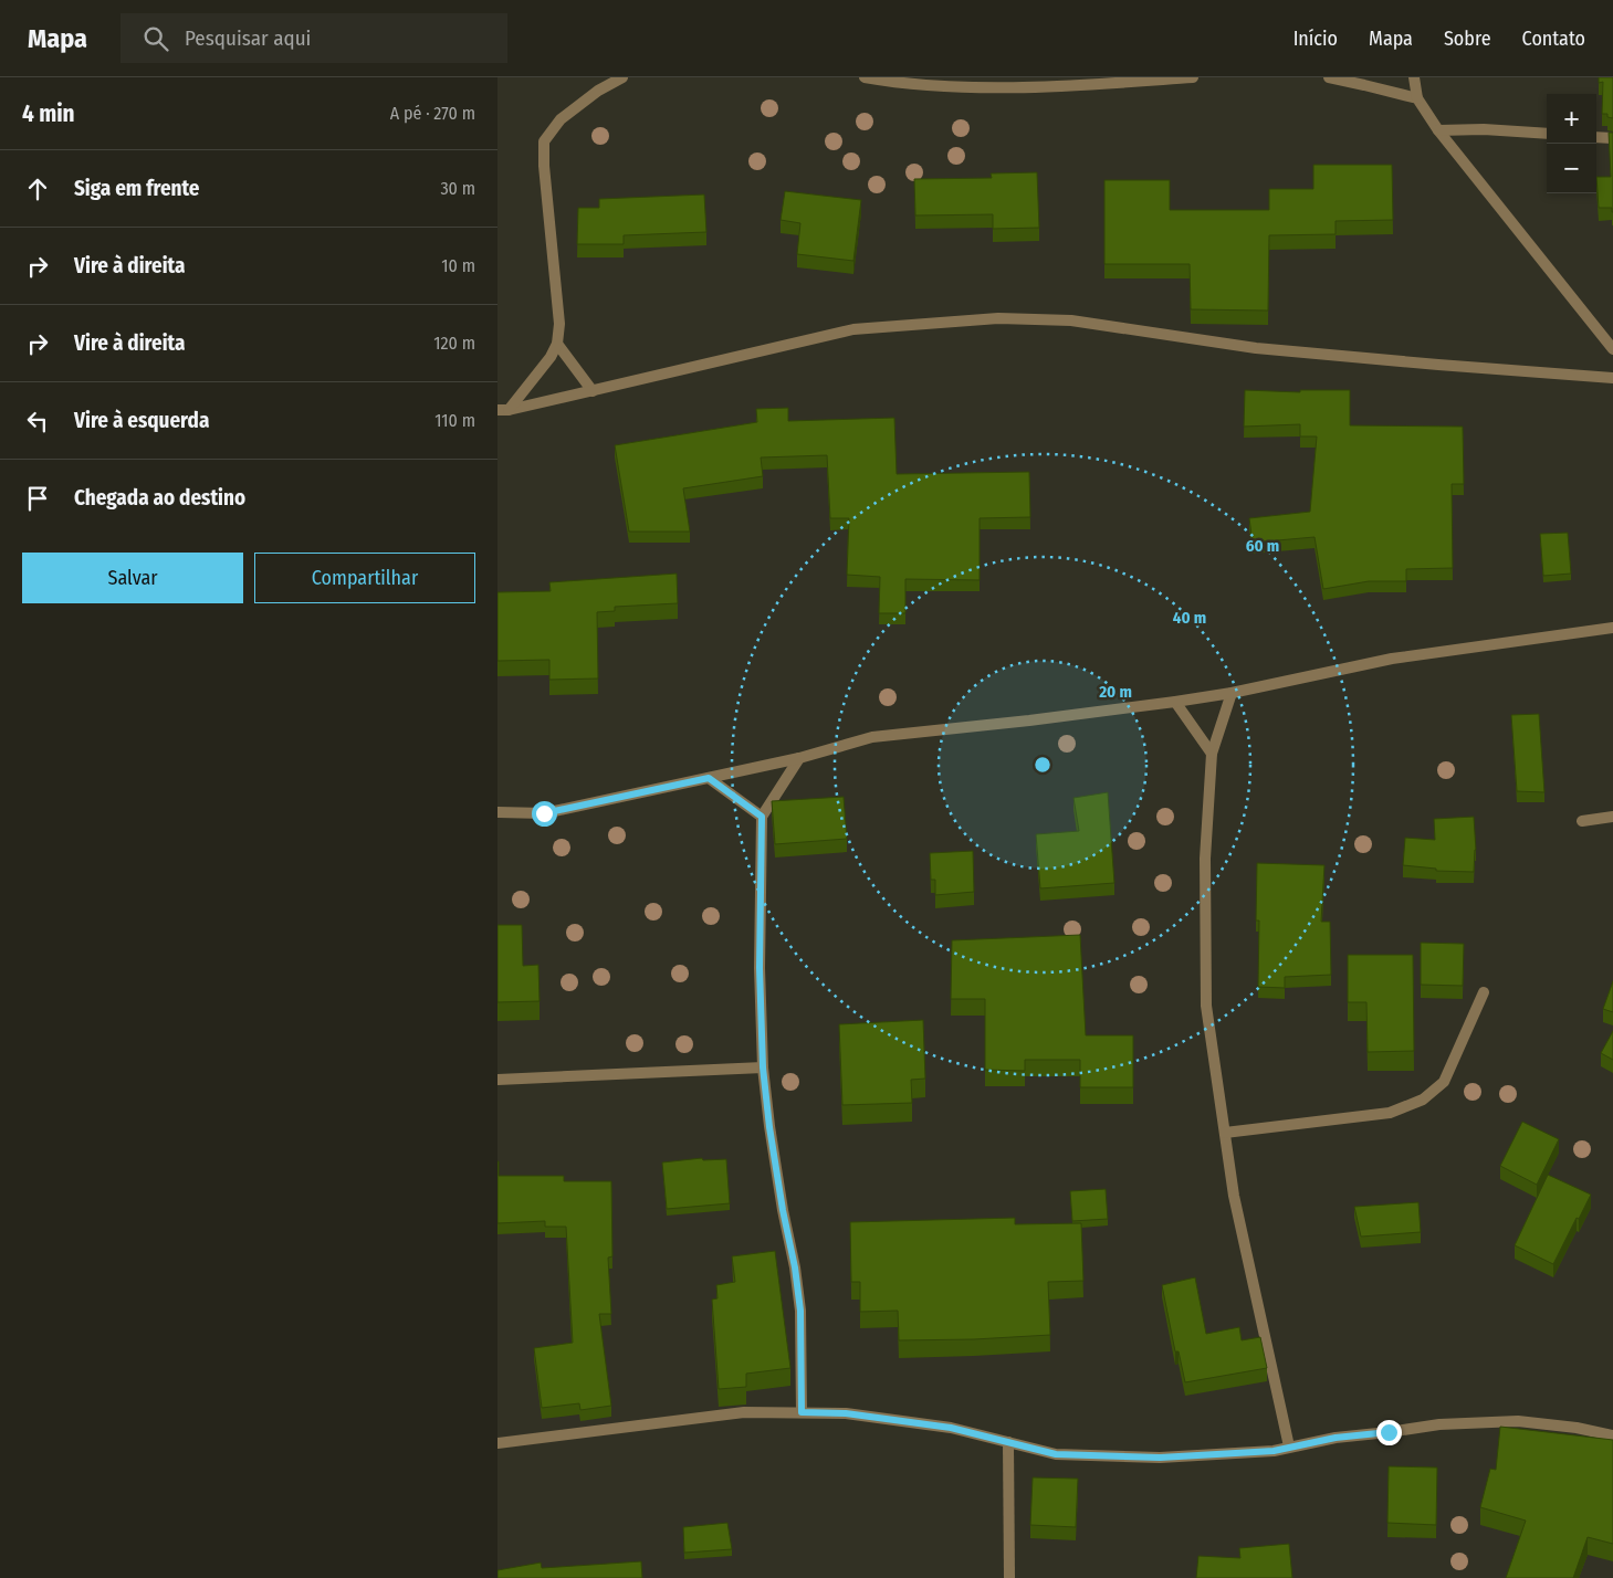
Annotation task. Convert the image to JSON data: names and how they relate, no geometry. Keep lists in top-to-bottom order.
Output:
{
  "page": {
    "header": "Mapa",
    "search": "Pesquisar aqui",
    "nav": [
      "Início",
      "Mapa",
      "Sobre",
      "Contato"
    ],
    "heading": ["4 min", "A pé · 270 m"],
    "map_buttons": ["+", "−"],
    "list": [
      ["Siga em frente", "30 m"],
      ["Vire à direita", "10 m"],
      ["Vire à direita", "120 m"],
      ["Vire à esquerda", "110 m"],
      "Chegada ao destino"
    ],
    "buttons": ["Salvar", "Compartilhar"]
  },
  "rings": ["60 m", "40 m", "20 m"]
}
